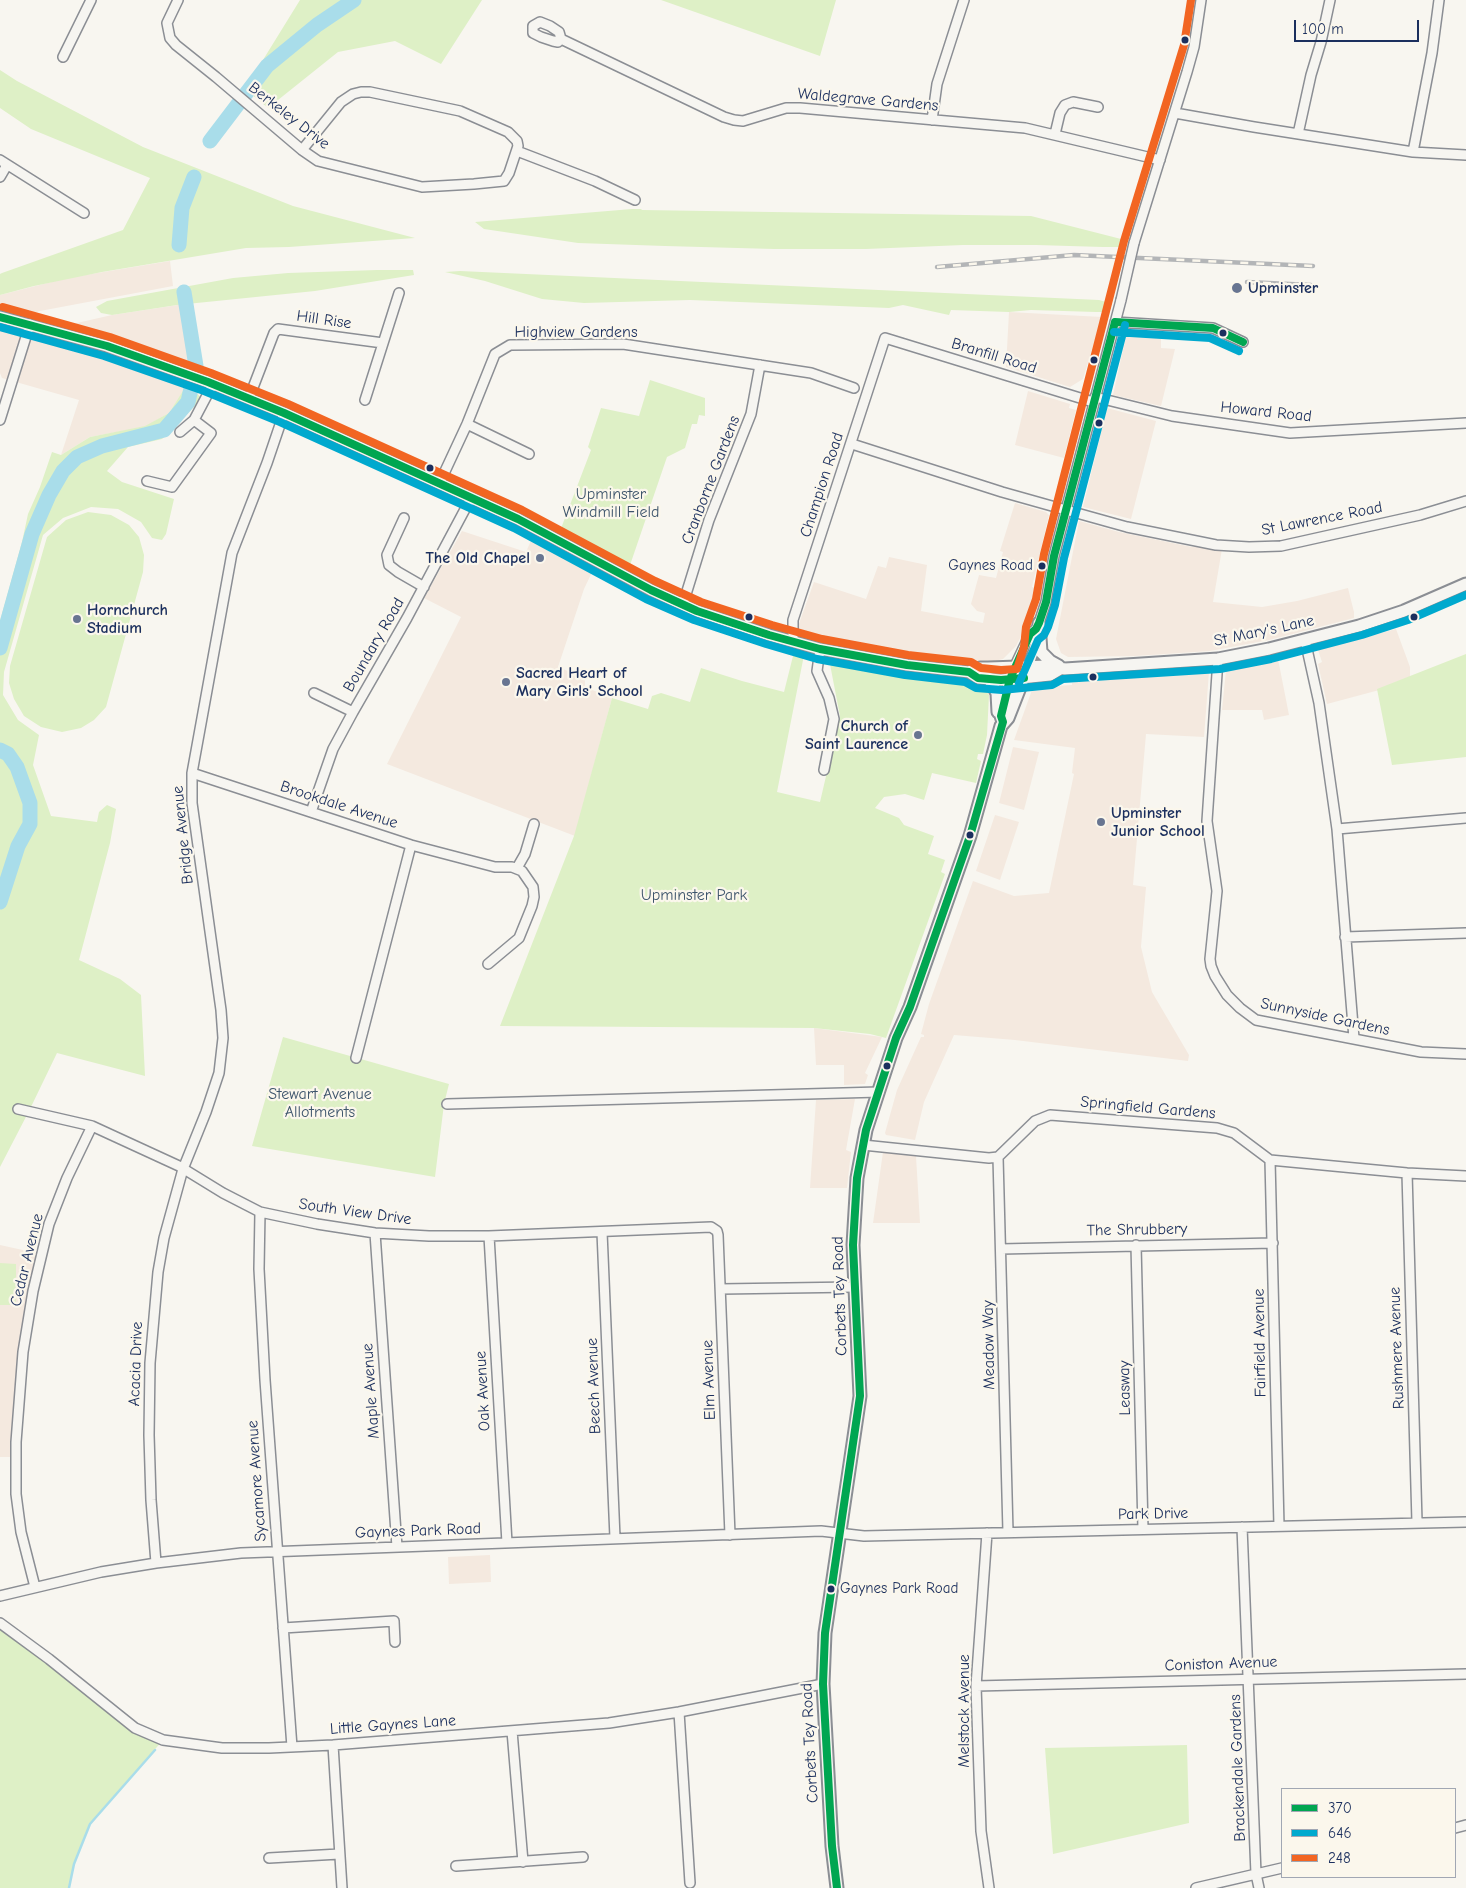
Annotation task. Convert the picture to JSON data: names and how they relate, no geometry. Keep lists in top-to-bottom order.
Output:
{
  "streets": {
    "main road": ["St Mary's Lane", "Corbets Tey Road"],
    "street": [
      "Waldegrave Gardens",
      "Berkeley Drive",
      "Hill Rise",
      "Highview Gardens",
      "Branfill Road",
      "Howard Road",
      "Cranborne Gardens",
      "Champion Road",
      "St Lawrence Road",
      "Boundary Road",
      "Brookdale Avenue",
      "Bridge Avenue",
      "Sunnyside Gardens",
      "Springfield Gardens",
      "South View Drive",
      "The Shrubbery",
      "Cedar Avenue",
      "Fairfield Avenue",
      "Meadow Way",
      "Rushmere Avenue",
      "Acacia Drive",
      "Elm Avenue",
      "Beech Avenue",
      "Leasway",
      "Maple Avenue",
      "Oak Avenue",
      "Sycamore Avenue",
      "Park Drive",
      "Gaynes Park Road",
      "Coniston Avenue",
      "Melstock Avenue",
      "Little Gaynes Lane",
      "Brackendale Gardens"
    ]
  },
  "crossings": [
    ["Hill Rise", "St Mary's Lane"],
    ["Highview Gardens", "Cranborne Gardens"],
    ["Highview Gardens", "St Mary's Lane"],
    ["Branfill Road", "Howard Road"],
    ["Branfill Road", "Champion Road"],
    ["Cranborne Gardens", "St Mary's Lane"],
    ["Champion Road", "St Mary's Lane"],
    ["St Mary's Lane", "Boundary Road"],
    ["St Mary's Lane", "Bridge Avenue"],
    ["St Mary's Lane", "Sunnyside Gardens"],
    ["St Mary's Lane", "Corbets Tey Road"],
    ["Boundary Road", "Brookdale Avenue"],
    ["Brookdale Avenue", "Bridge Avenue"],
    ["Bridge Avenue", "South View Drive"],
    ["Bridge Avenue", "Acacia Drive"],
    ["Springfield Gardens", "Fairfield Avenue"],
    ["Springfield Gardens", "Meadow Way"],
    ["South View Drive", "Cedar Avenue"],
    ["South View Drive", "Acacia Drive"],
    ["South View Drive", "Elm Avenue"],
    ["South View Drive", "Beech Avenue"],
    ["South View Drive", "Maple Avenue"],
    ["South View Drive", "Oak Avenue"],
    ["South View Drive", "Sycamore Avenue"],
    ["The Shrubbery", "Fairfield Avenue"],
    ["The Shrubbery", "Meadow Way"],
    ["The Shrubbery", "Leasway"],
    ["Cedar Avenue", "Gaynes Park Road"],
    ["Corbets Tey Road", "Park Drive"],
    ["Corbets Tey Road", "Gaynes Park Road"],
    ["Corbets Tey Road", "Little Gaynes Lane"],
    ["Fairfield Avenue", "Park Drive"],
    ["Meadow Way", "Park Drive"],
    ["Rushmere Avenue", "Park Drive"],
    ["Acacia Drive", "Gaynes Park Road"],
    ["Elm Avenue", "Gaynes Park Road"],
    ["Beech Avenue", "Gaynes Park Road"],
    ["Leasway", "Park Drive"],
    ["Maple Avenue", "Gaynes Park Road"],
    ["Oak Avenue", "Gaynes Park Road"],
    ["Sycamore Avenue", "Gaynes Park Road"],
    ["Sycamore Avenue", "Little Gaynes Lane"],
    ["Park Drive", "Gaynes Park Road"],
    ["Park Drive", "Melstock Avenue"],
    ["Park Drive", "Brackendale Gardens"],
    ["Coniston Avenue", "Melstock Avenue"],
    ["Coniston Avenue", "Brackendale Gardens"]
  ],
  "parks": ["Upminster Windmill Field", "Upminster Park", "Stewart Avenue Allotments"],
  "places": [
    "Upminster",
    "The Old Chapel",
    "Gaynes Road",
    "Hornchurch Stadium",
    "Sacred Heart of Mary Girls' School",
    "Church of Saint Laurence",
    "Upminster Junior School",
    "Gaynes Park Road"
  ],
  "lines": ["transit line 248", "transit line 370", "transit line 646"],
  "legend": ["370", "646", "248"],
  "scale_bar": "100 m"
}
